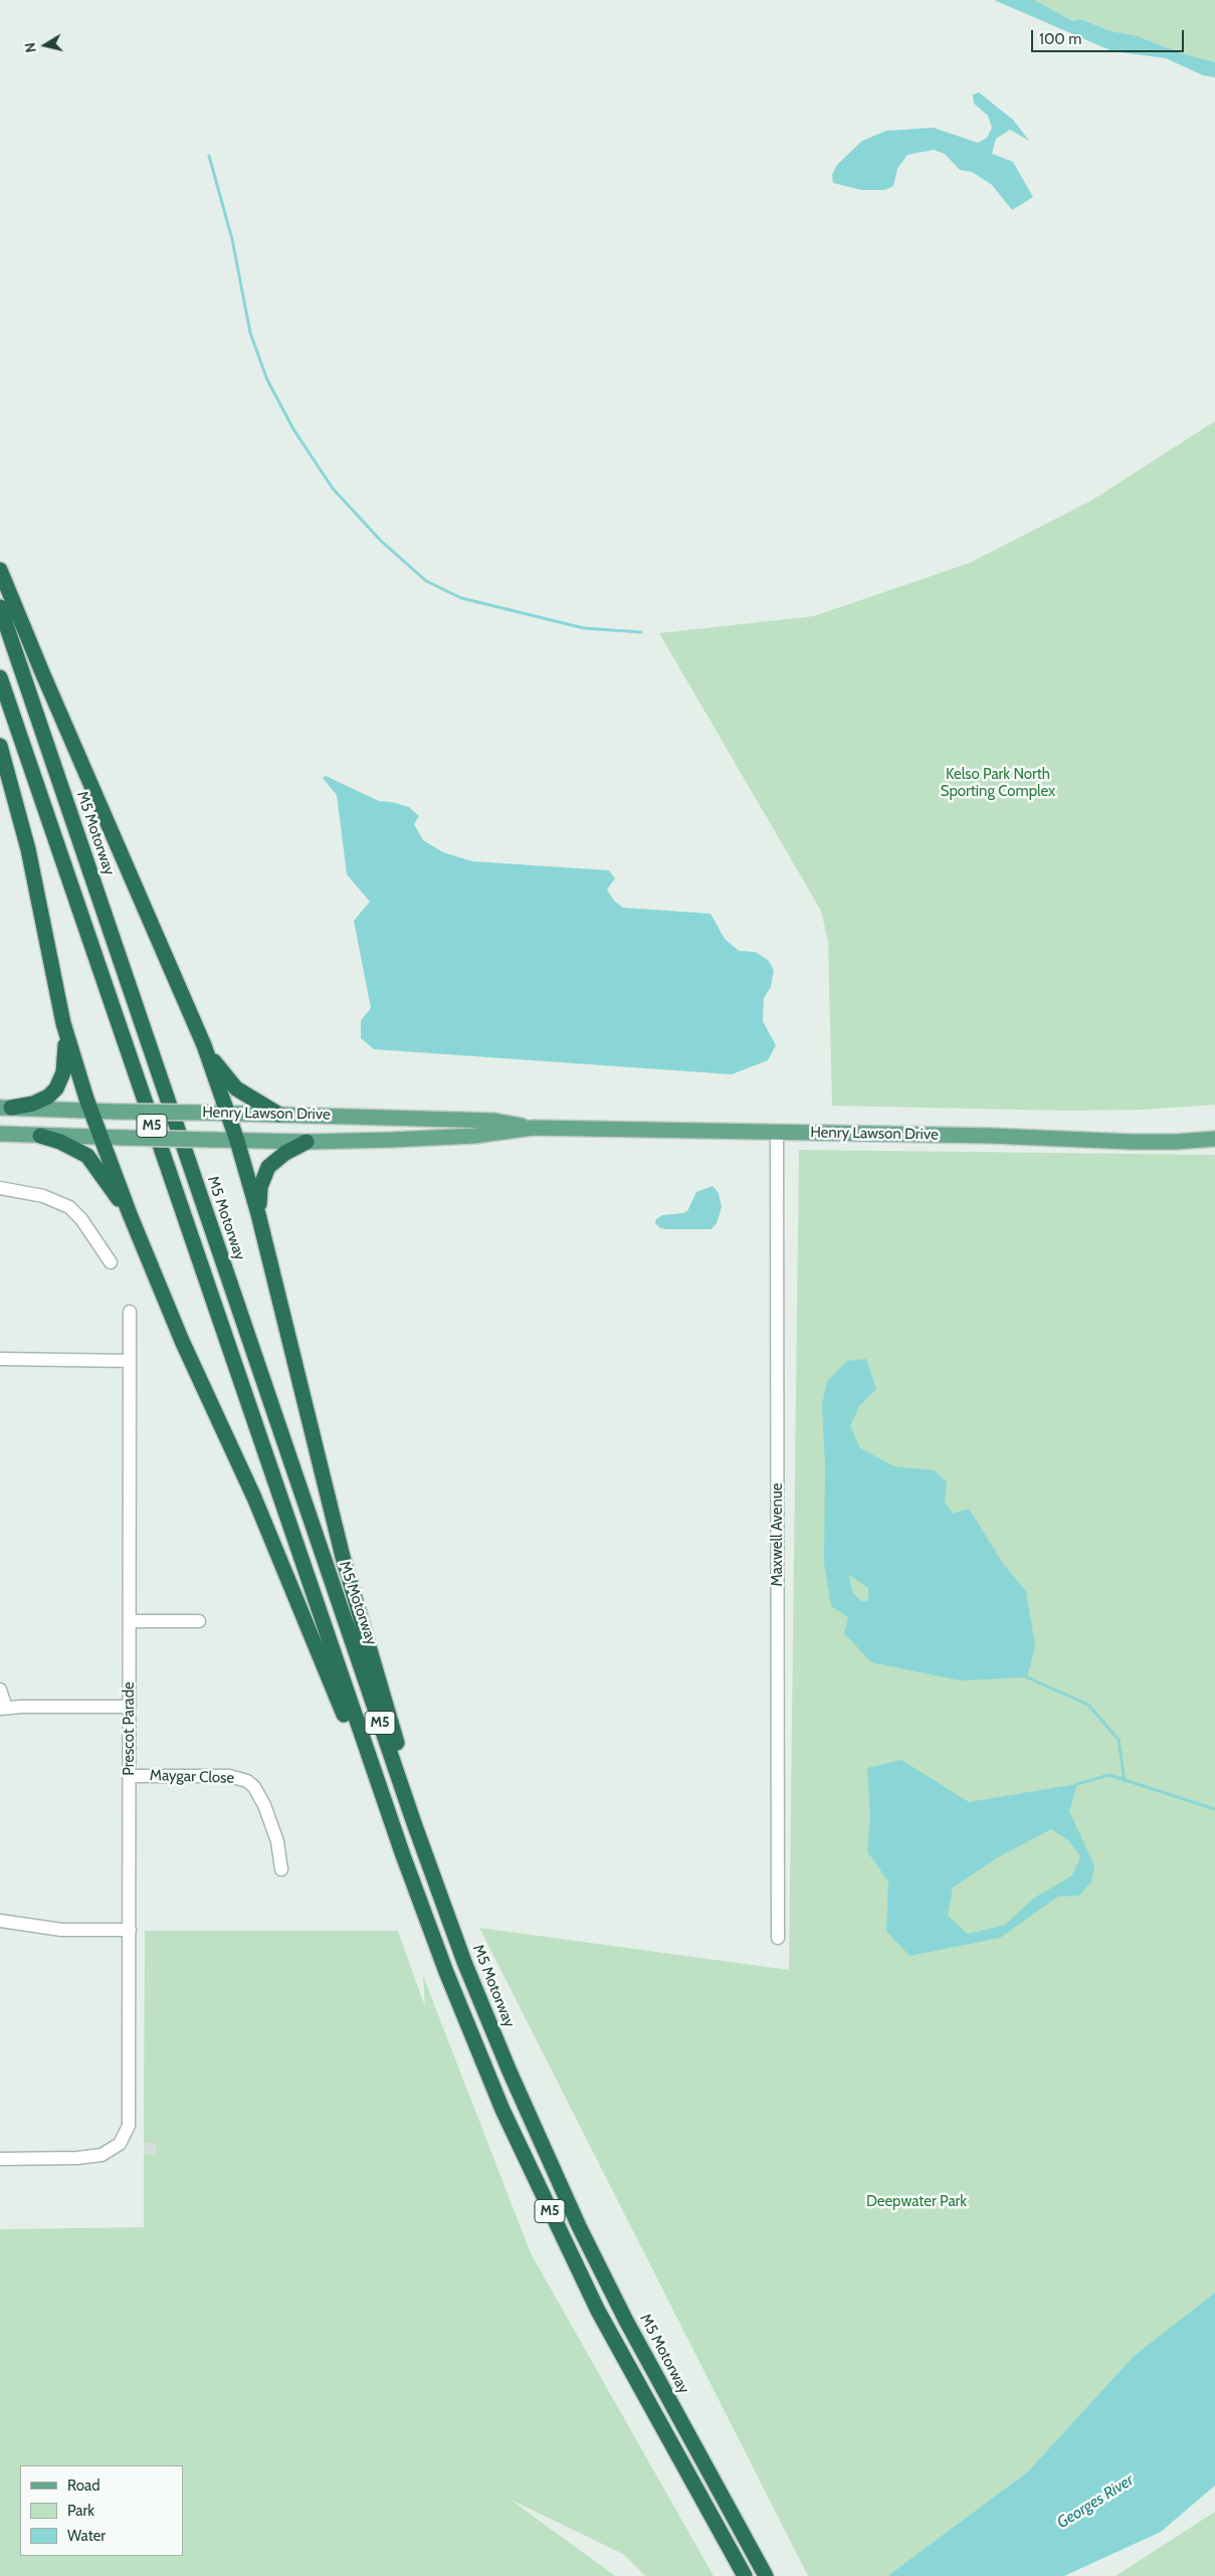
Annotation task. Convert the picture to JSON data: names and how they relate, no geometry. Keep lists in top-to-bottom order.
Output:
{
  "streets": {
    "highway": ["M5 Motorway", "M5"],
    "main road": ["Henry Lawson Drive"],
    "street": ["Maxwell Avenue", "Prescot Parade", "Maygar Close"]
  },
  "crossings": [
    ["Henry Lawson Drive", "Maxwell Avenue"],
    ["Prescot Parade", "Maygar Close"]
  ],
  "water": ["Georges River"],
  "parks": ["Kelso Park North Sporting Complex", "Deepwater Park"],
  "legend": ["Road", "Park", "Water"],
  "scale_bar": "100 m",
  "north": "left"
}
